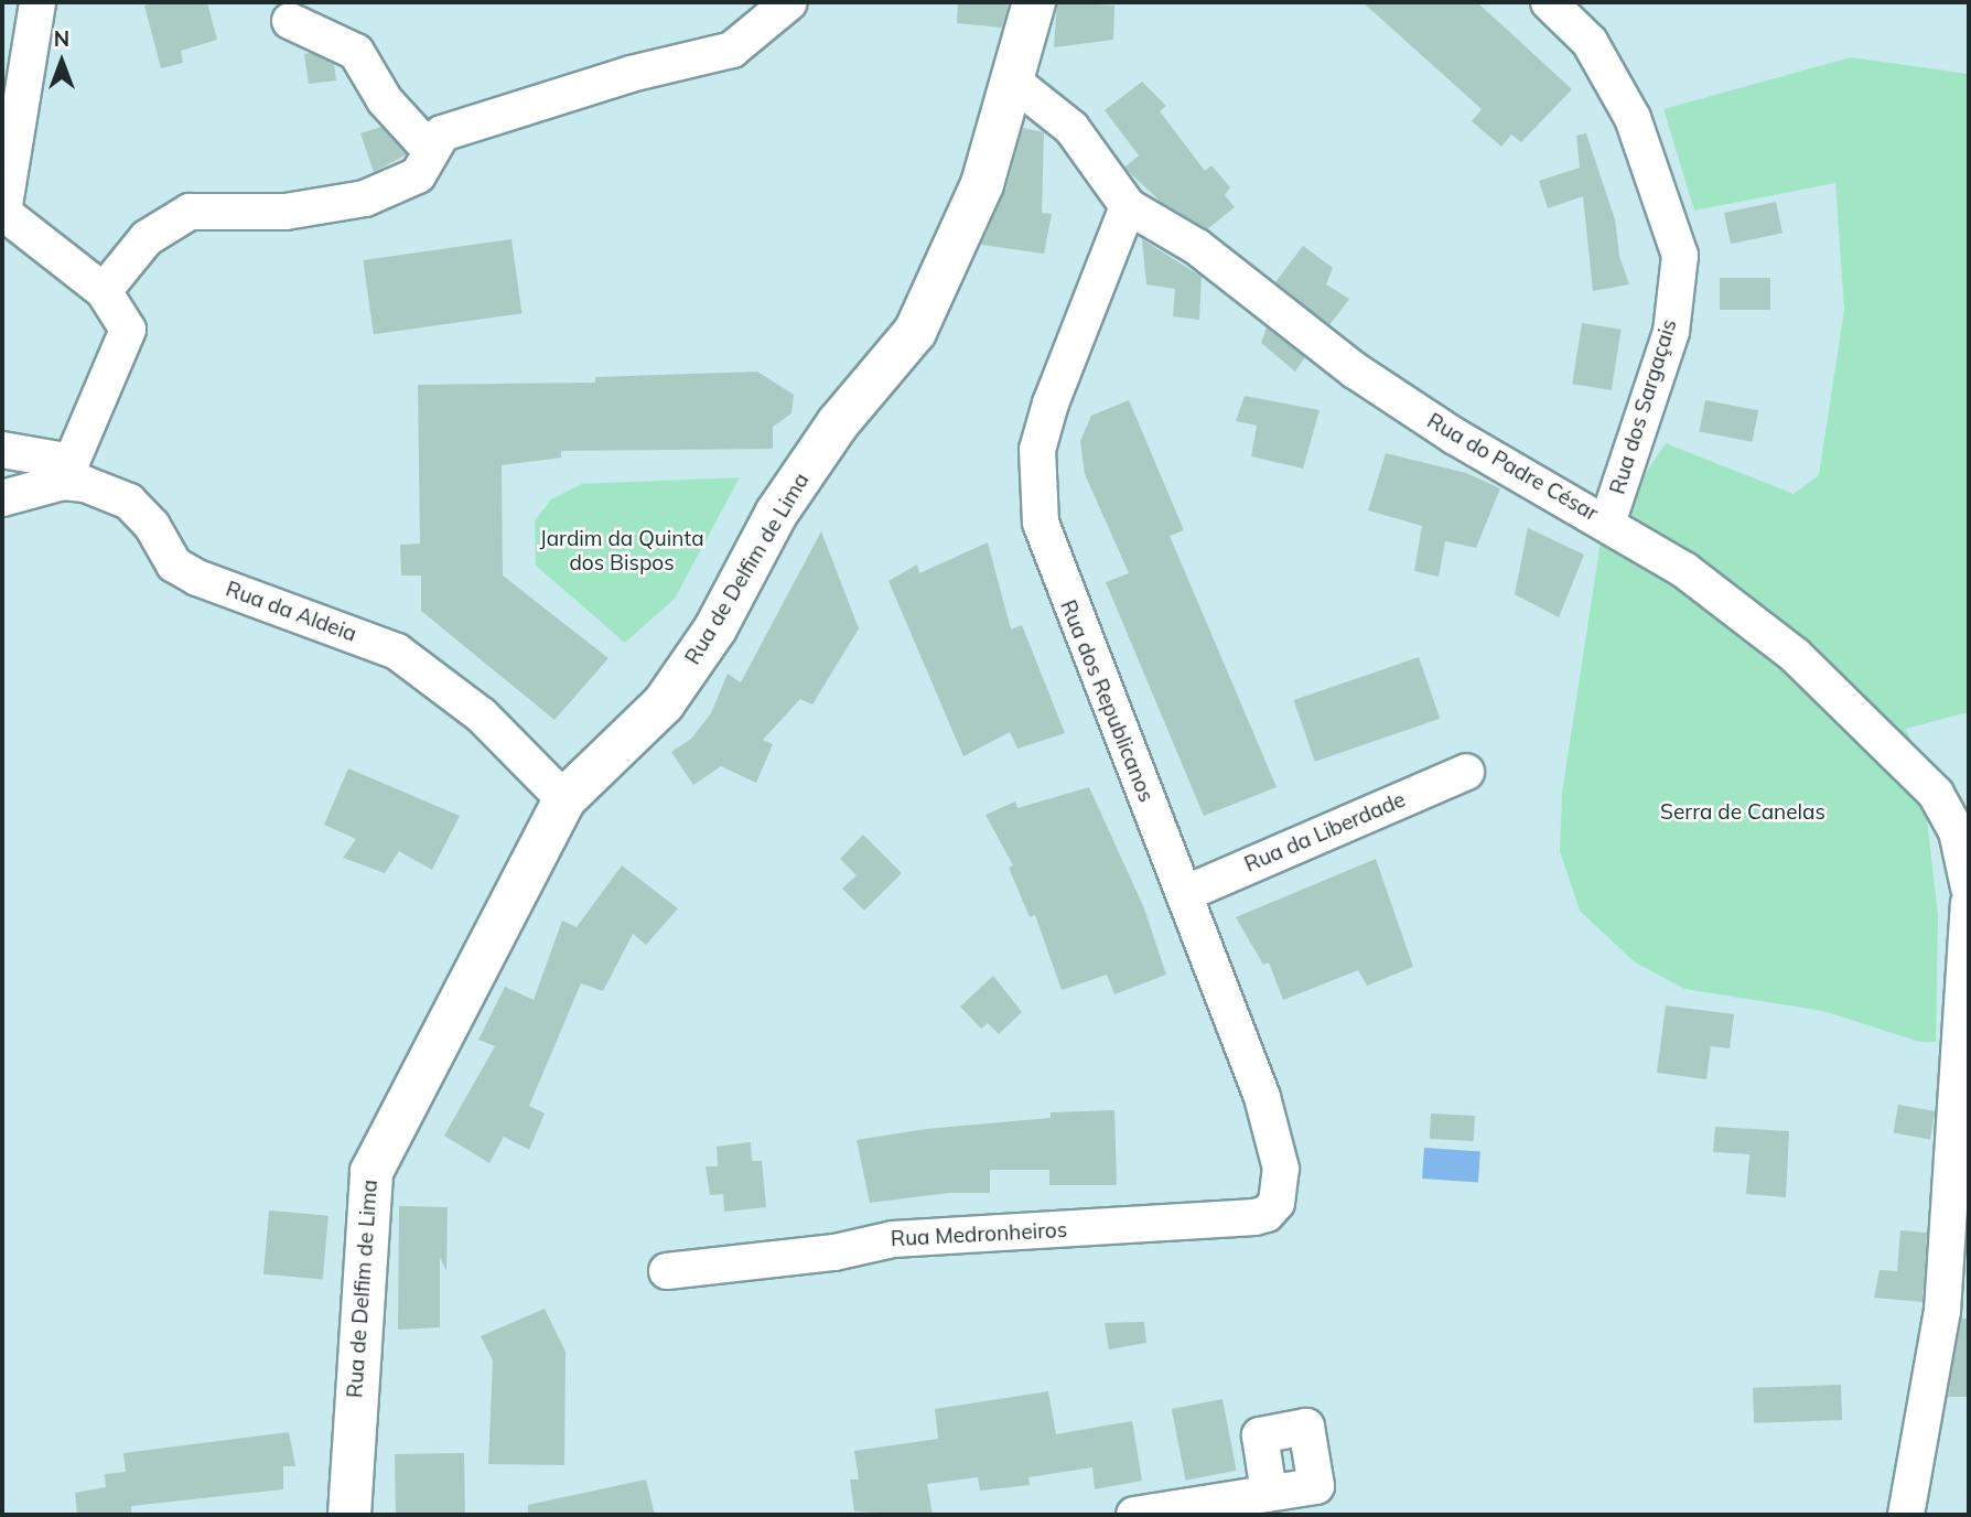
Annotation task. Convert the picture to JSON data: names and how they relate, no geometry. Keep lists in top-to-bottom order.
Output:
{
  "streets": {
    "main road": ["Rua de Delfim de Lima"],
    "street": [
      "Rua dos Sargaçais",
      "Rua do Padre César",
      "Rua da Aldeia",
      "Rua dos Republicanos",
      "Rua da Liberdade",
      "Rua Medronheiros"
    ]
  },
  "crossings": [
    ["Rua dos Sargaçais", "Rua do Padre César"],
    ["Rua do Padre César", "Rua de Delfim de Lima"],
    ["Rua do Padre César", "Rua dos Republicanos"],
    ["Rua de Delfim de Lima", "Rua da Aldeia"],
    ["Rua dos Republicanos", "Rua da Liberdade"],
    ["Rua dos Republicanos", "Rua Medronheiros"]
  ],
  "parks": ["Jardim da Quinta dos Bispos", "Serra de Canelas"],
  "north": "top"
}
